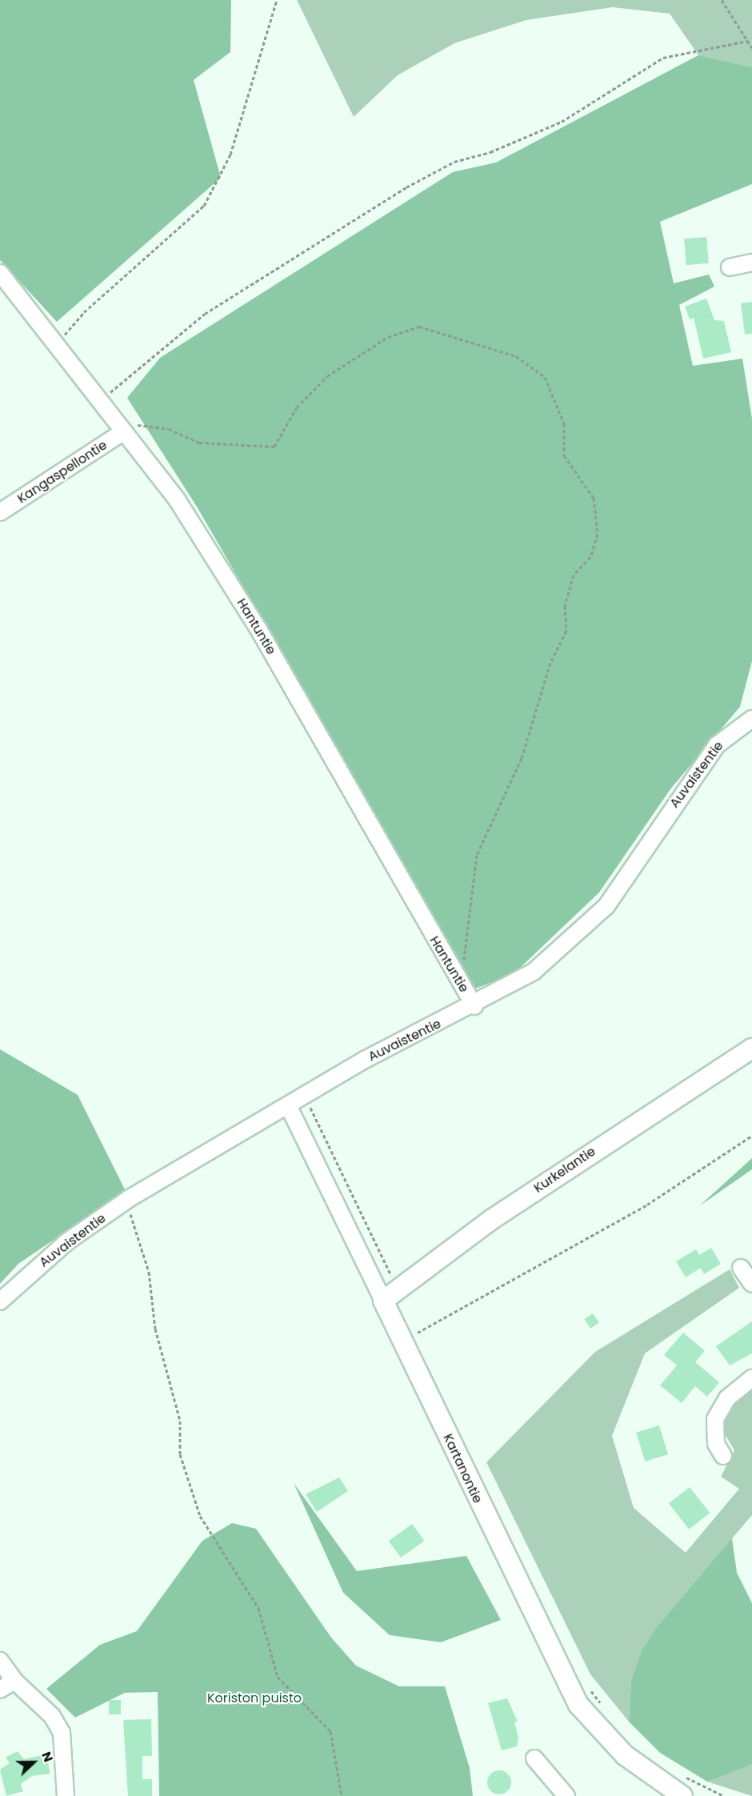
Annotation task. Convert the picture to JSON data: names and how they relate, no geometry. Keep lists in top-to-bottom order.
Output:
{
  "streets": {
    "street": [
      "Kangaspellontie",
      "Hantuntie",
      "Auvaistentie",
      "Kurkelantie",
      "Kartanontie"
    ]
  },
  "crossings": [
    ["Kangaspellontie", "Hantuntie"],
    ["Hantuntie", "Auvaistentie"],
    ["Auvaistentie", "Kartanontie"],
    ["Kurkelantie", "Kartanontie"]
  ],
  "parks": ["Koriston puisto"],
  "north": "right"
}
